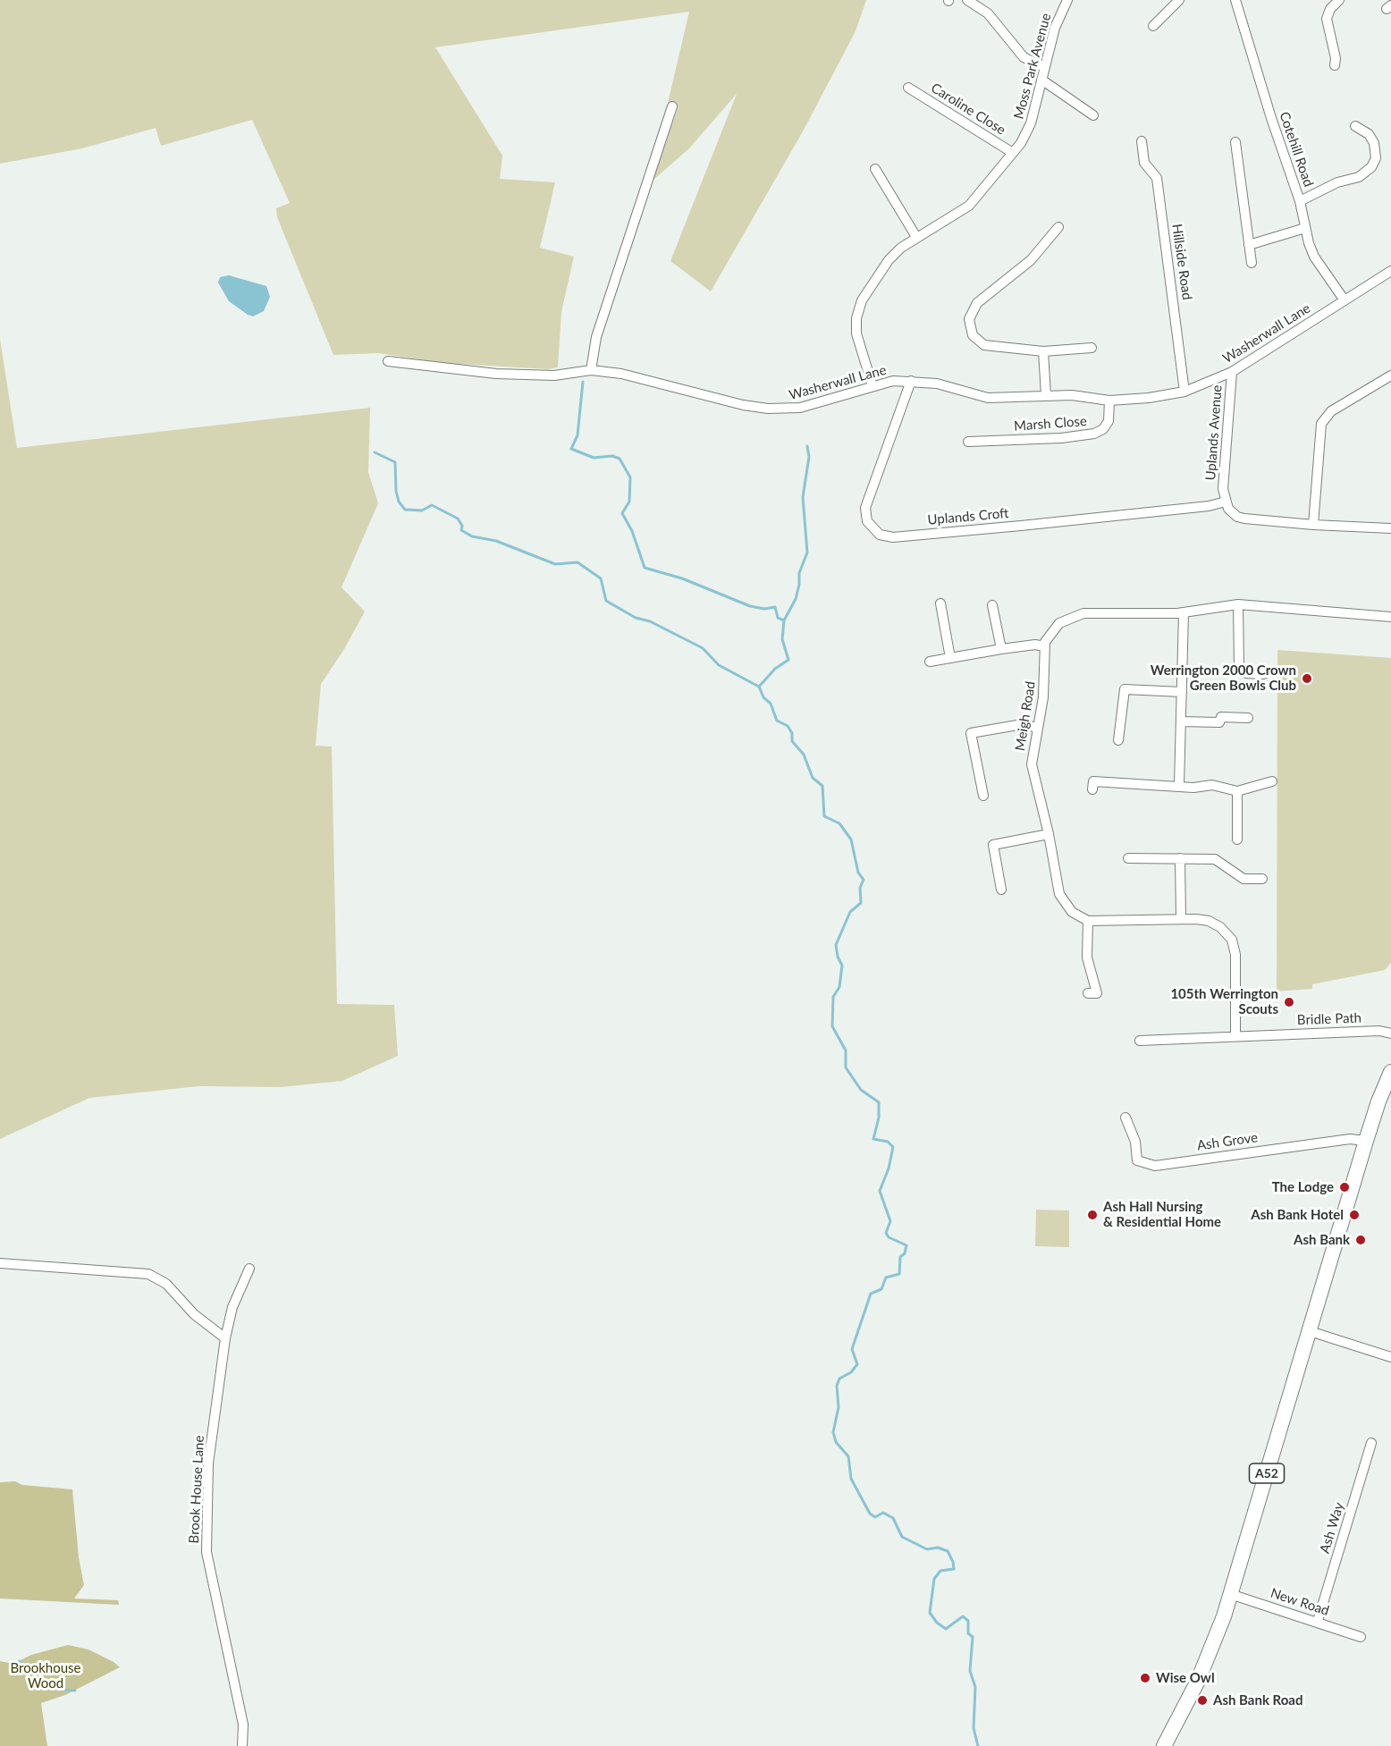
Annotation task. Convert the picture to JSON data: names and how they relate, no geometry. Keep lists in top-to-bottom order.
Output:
{
  "streets": {
    "highway": ["A52"],
    "street": [
      "Moss Park Avenue",
      "Caroline Close",
      "Cotehill Road",
      "Hillside Road",
      "Washerwall Lane",
      "Marsh Close",
      "Uplands Avenue",
      "Uplands Croft",
      "Meigh Road",
      "Bridle Path",
      "Ash Grove",
      "Brook House Lane",
      "Ash Way",
      "New Road"
    ]
  },
  "crossings": [
    ["Moss Park Avenue", "Caroline Close"],
    ["Moss Park Avenue", "Washerwall Lane"],
    ["Cotehill Road", "Washerwall Lane"],
    ["Hillside Road", "Washerwall Lane"],
    ["Washerwall Lane", "Marsh Close"],
    ["Washerwall Lane", "Uplands Avenue"],
    ["Washerwall Lane", "Uplands Croft"],
    ["Uplands Avenue", "Uplands Croft"],
    ["Ash Grove", "A52"],
    ["A52", "New Road"],
    ["Ash Way", "New Road"]
  ],
  "parks": ["Brookhouse Wood"],
  "places": [
    "Werrington 2000 Crown Green Bowls Club",
    "105th Werrington Scouts",
    "The Lodge",
    "Ash Hall Nursing & Residential Home",
    "Ash Bank Hotel",
    "Ash Bank",
    "Wise Owl",
    "Ash Bank Road"
  ]
}
